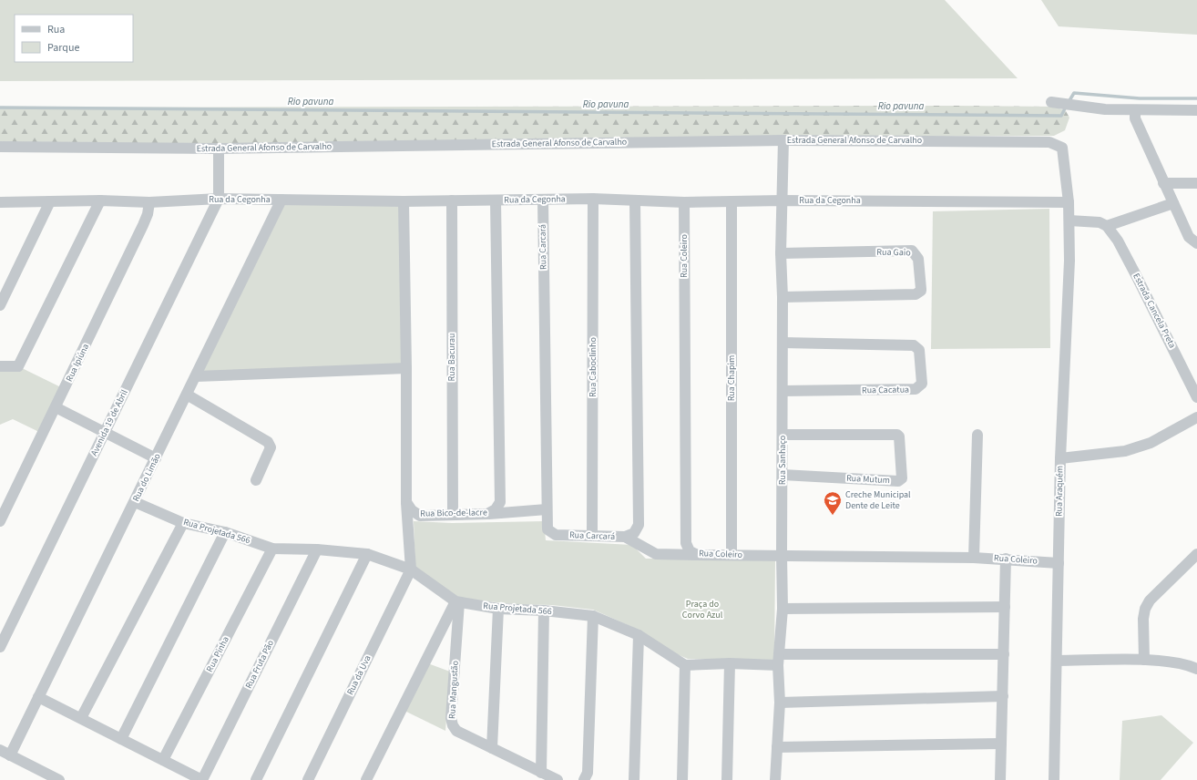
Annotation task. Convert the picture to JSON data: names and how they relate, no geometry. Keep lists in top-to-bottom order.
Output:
{
  "streets": {
    "street": [
      "Estrada General Afonso de Carvalho",
      "Rua da Cegonha",
      "Rua Carcará",
      "Rua Gaio",
      "Rua Coleiro",
      "Estrada Cancela Preta",
      "Rua Bacurau",
      "Rua Ipiúna",
      "Rua Caboclinho",
      "Rua Chapim",
      "Rua Cacatua",
      "Avenida 19 de Abril",
      "Rua Sanhaço",
      "Rua do Limão",
      "Rua Mutum",
      "Rua Araquém",
      "Rua Bico-de-lacre",
      "Rua Projetada 566",
      "Rua Pinha",
      "Rua Fruta Pão",
      "Rua da Uva",
      "Rua Mangustão"
    ]
  },
  "crossings": [
    ["Estrada General Afonso de Carvalho", "Rua da Cegonha"],
    ["Estrada General Afonso de Carvalho", "Rua Sanhaço"],
    ["Estrada General Afonso de Carvalho", "Rua Araquém"],
    ["Rua da Cegonha", "Rua Carcará"],
    ["Rua da Cegonha", "Rua Coleiro"],
    ["Rua da Cegonha", "Rua Bacurau"],
    ["Rua da Cegonha", "Rua Ipiúna"],
    ["Rua da Cegonha", "Rua Caboclinho"],
    ["Rua da Cegonha", "Rua Chapim"],
    ["Rua da Cegonha", "Avenida 19 de Abril"],
    ["Rua da Cegonha", "Rua Sanhaço"],
    ["Rua da Cegonha", "Rua do Limão"],
    ["Rua da Cegonha", "Rua Araquém"],
    ["Rua da Cegonha", "Rua Bico-de-lacre"],
    ["Rua Carcará", "Rua Caboclinho"],
    ["Rua Gaio", "Rua Sanhaço"],
    ["Rua Coleiro", "Rua Chapim"],
    ["Rua Coleiro", "Rua Sanhaço"],
    ["Rua Coleiro", "Rua Araquém"],
    ["Rua Bacurau", "Rua Bico-de-lacre"],
    ["Rua Cacatua", "Rua Sanhaço"],
    ["Rua Sanhaço", "Rua Mutum"],
    ["Rua do Limão", "Rua Projetada 566"],
    ["Rua Projetada 566", "Rua Pinha"],
    ["Rua Projetada 566", "Rua Fruta Pão"],
    ["Rua Projetada 566", "Rua da Uva"],
    ["Rua Projetada 566", "Rua Mangustão"]
  ],
  "water": ["Rio pavuna"],
  "parks": ["Praça do Corvo Azul"],
  "places": {
    "school or university": ["Creche Municipal Dente de Leite"]
  },
  "legend": ["Rua", "Parque"]
}
